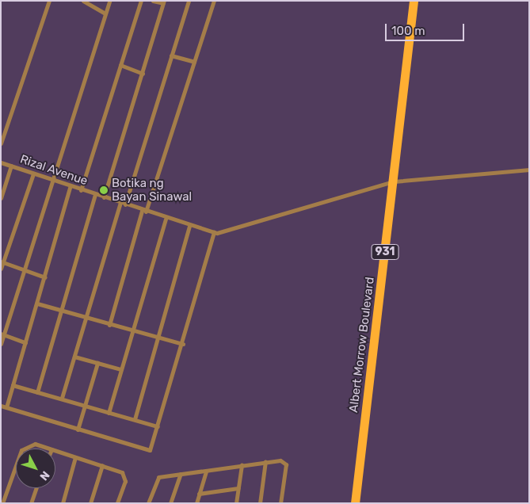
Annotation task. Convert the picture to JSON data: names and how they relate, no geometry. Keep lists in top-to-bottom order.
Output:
{
  "streets": {
    "main road": ["931", "Albert Morrow Boulevard"],
    "street": ["Rizal Avenue"]
  },
  "places": ["Botika ng Bayan Sinawal"],
  "scale_bar": "100 m",
  "north": "bottom right"
}
